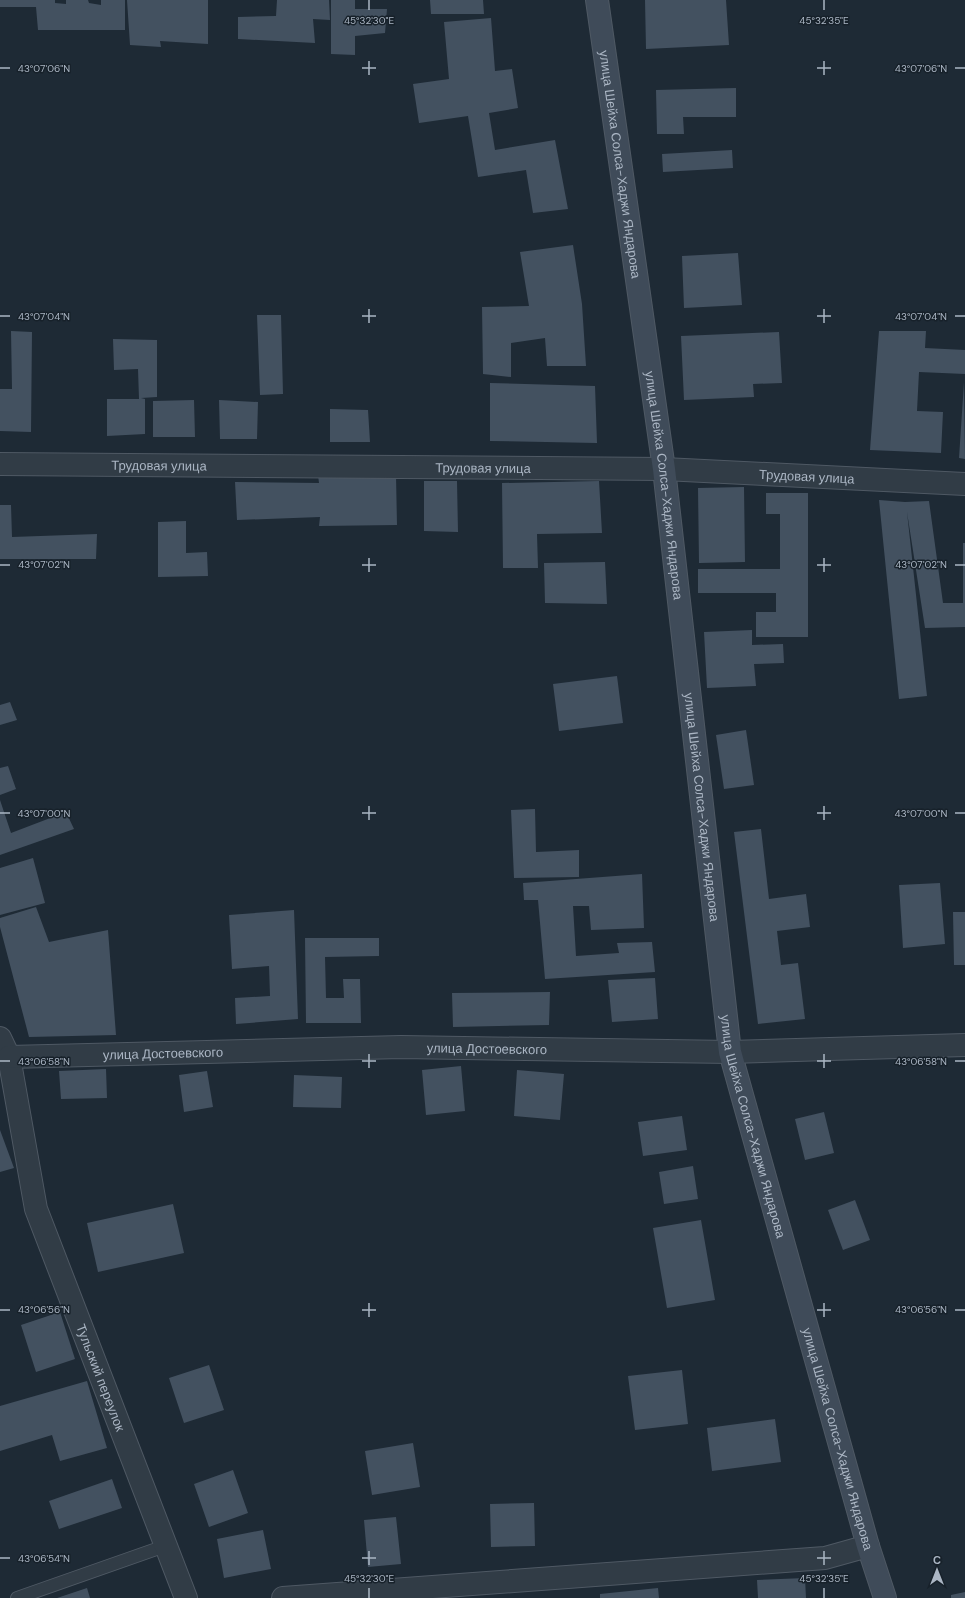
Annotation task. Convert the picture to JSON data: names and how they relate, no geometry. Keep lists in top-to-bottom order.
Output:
{
  "streets": {
    "main road": ["улица Шейха Солса-Хаджи Яндарова"],
    "street": ["Трудовая улица", "улица Достоевского", "Тульский переулок"]
  },
  "crossings": [
    ["улица Шейха Солса-Хаджи Яндарова", "Трудовая улица"],
    ["улица Шейха Солса-Хаджи Яндарова", "улица Достоевского"],
    ["улица Достоевского", "Тульский переулок"]
  ],
  "north": "top",
  "coordinates": [
    "45°32'30\"E",
    "45°32'35\"E",
    "43°07'06\"N",
    "43°07'04\"N",
    "43°07'02\"N",
    "43°07'00\"N",
    "43°06'58\"N",
    "43°06'56\"N",
    "43°06'54\"N"
  ]
}
